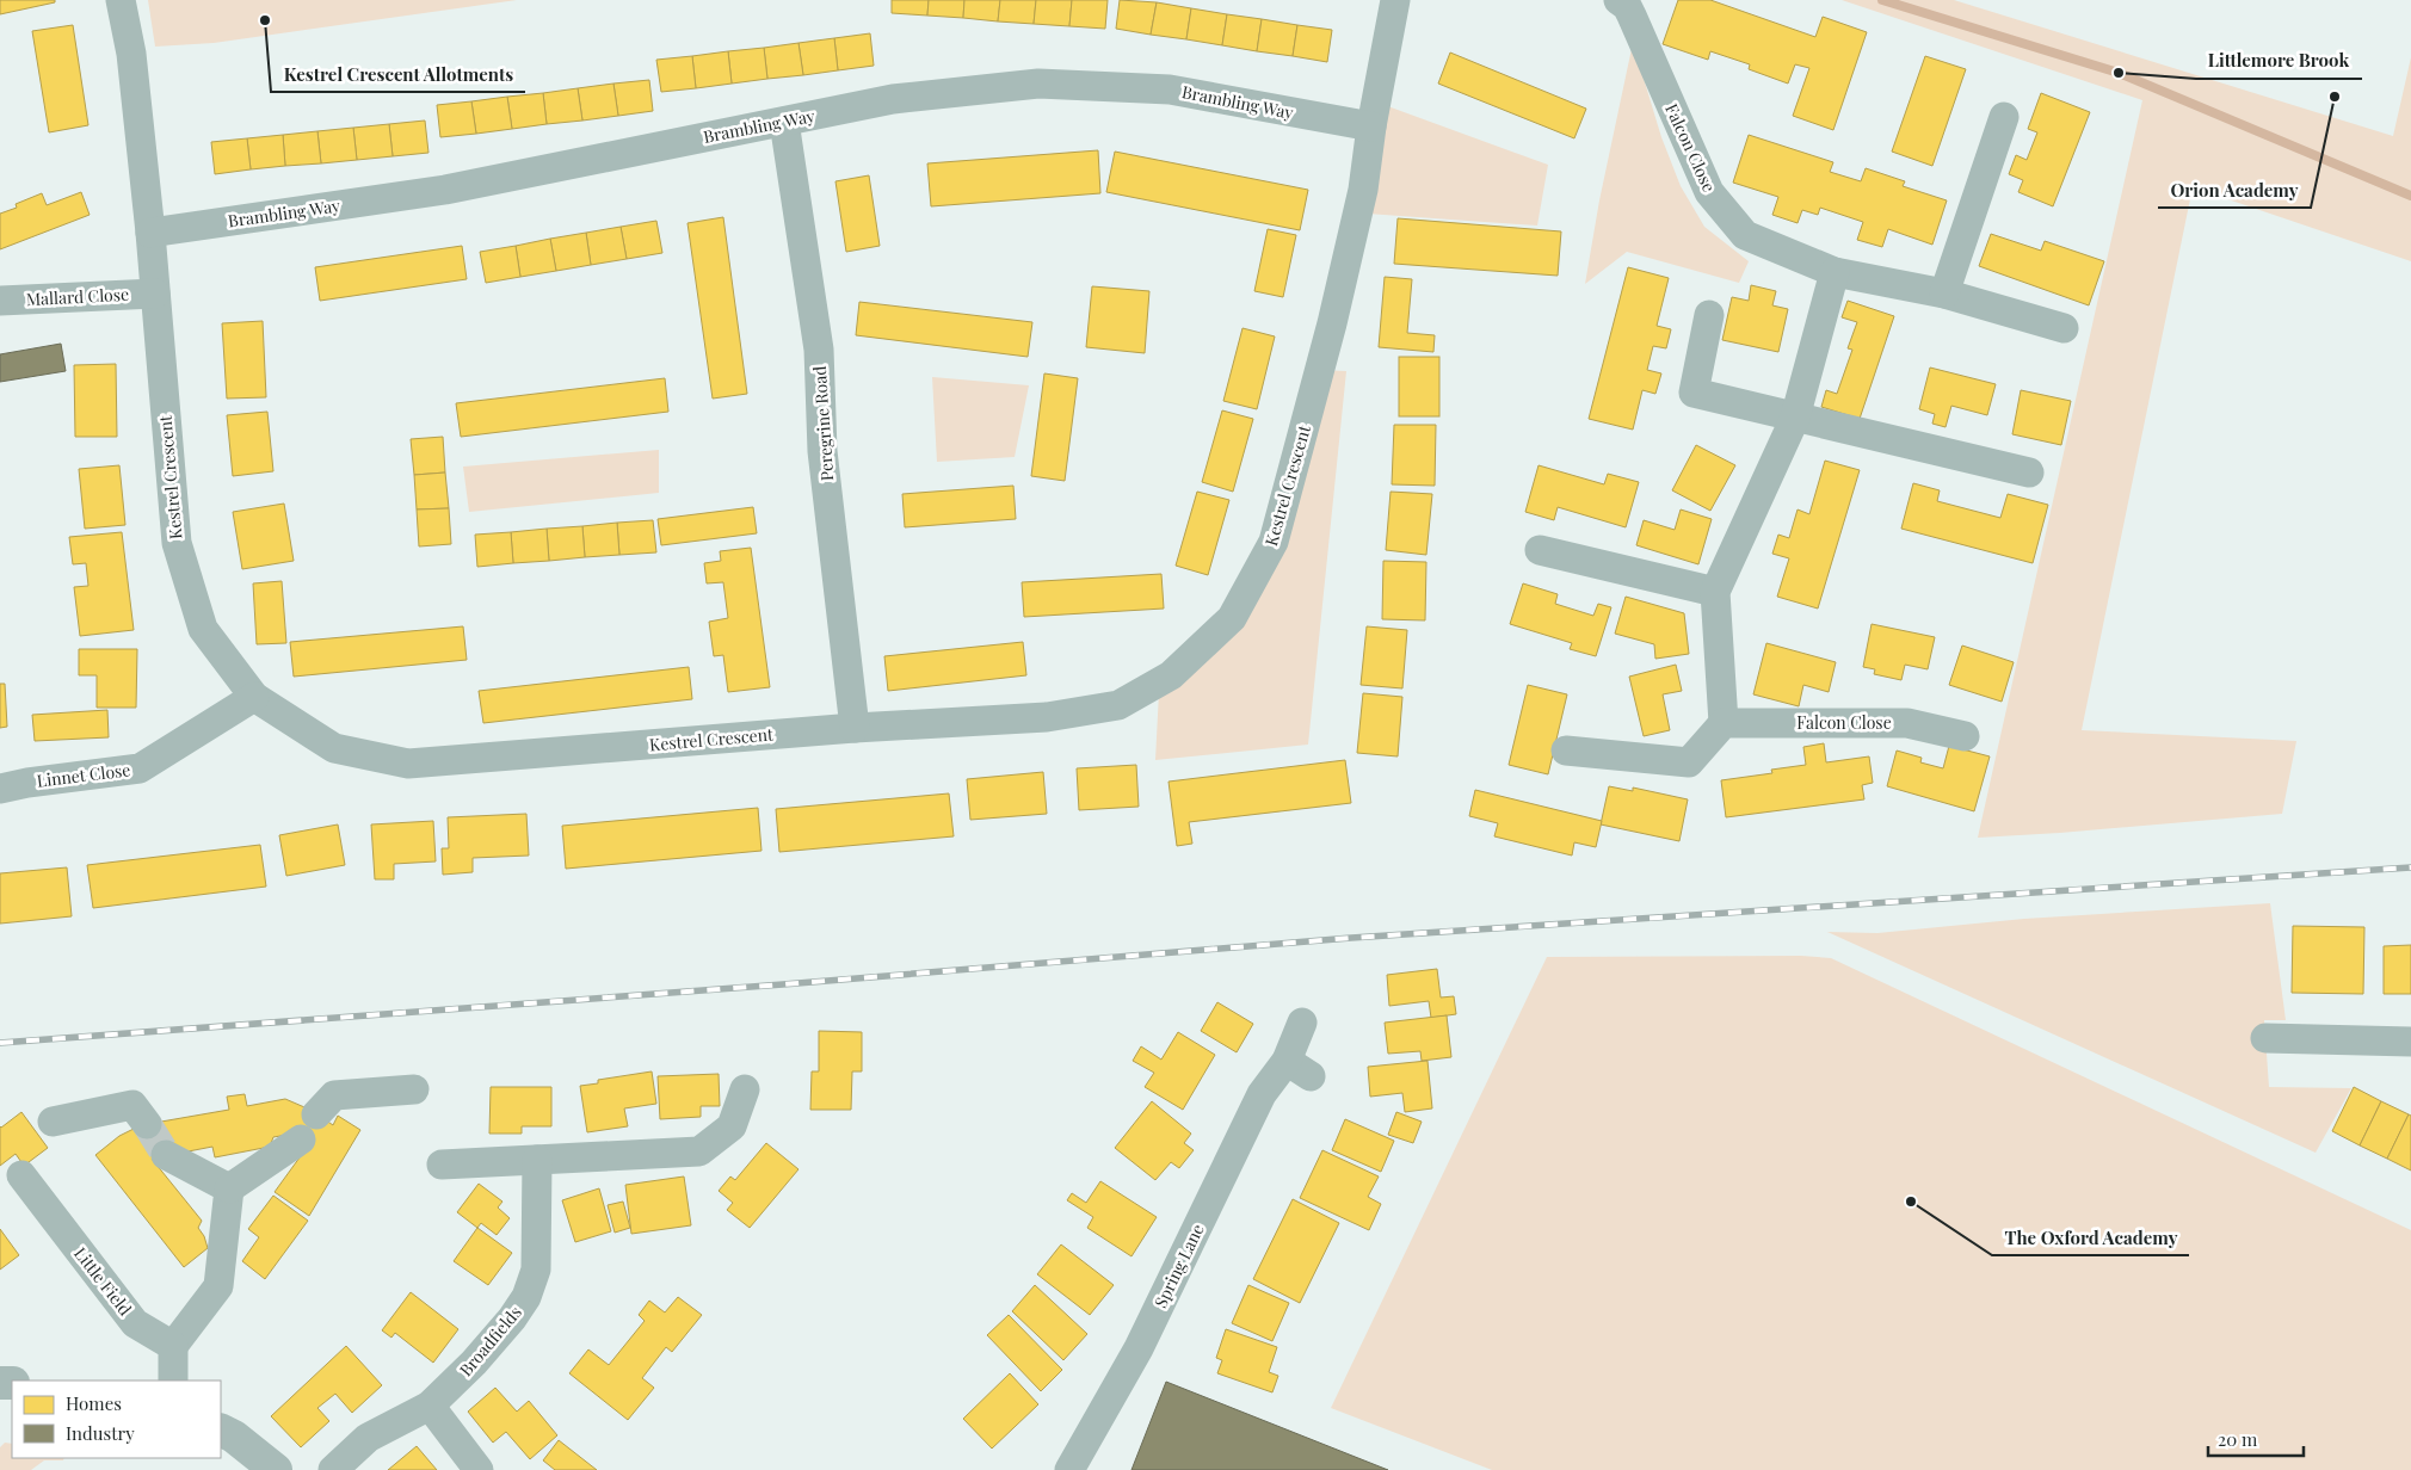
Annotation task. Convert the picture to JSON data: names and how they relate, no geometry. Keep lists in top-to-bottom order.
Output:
{
  "streets": {
    "street": [
      "Brambling Way",
      "Falcon Close",
      "Mallard Close",
      "Peregrine Road",
      "Kestrel Crescent",
      "Linnet Close",
      "Spring Lane",
      "Little Field",
      "Broadfields"
    ]
  },
  "crossings": [
    ["Brambling Way", "Peregrine Road"],
    ["Brambling Way", "Kestrel Crescent"],
    ["Mallard Close", "Kestrel Crescent"],
    ["Peregrine Road", "Kestrel Crescent"],
    ["Kestrel Crescent", "Linnet Close"]
  ],
  "places": [
    "Kestrel Crescent Allotments",
    "Littlemore Brook",
    "Orion Academy",
    "The Oxford Academy"
  ],
  "legend": ["Homes", "Industry"],
  "scale_bar": "20 m"
}
